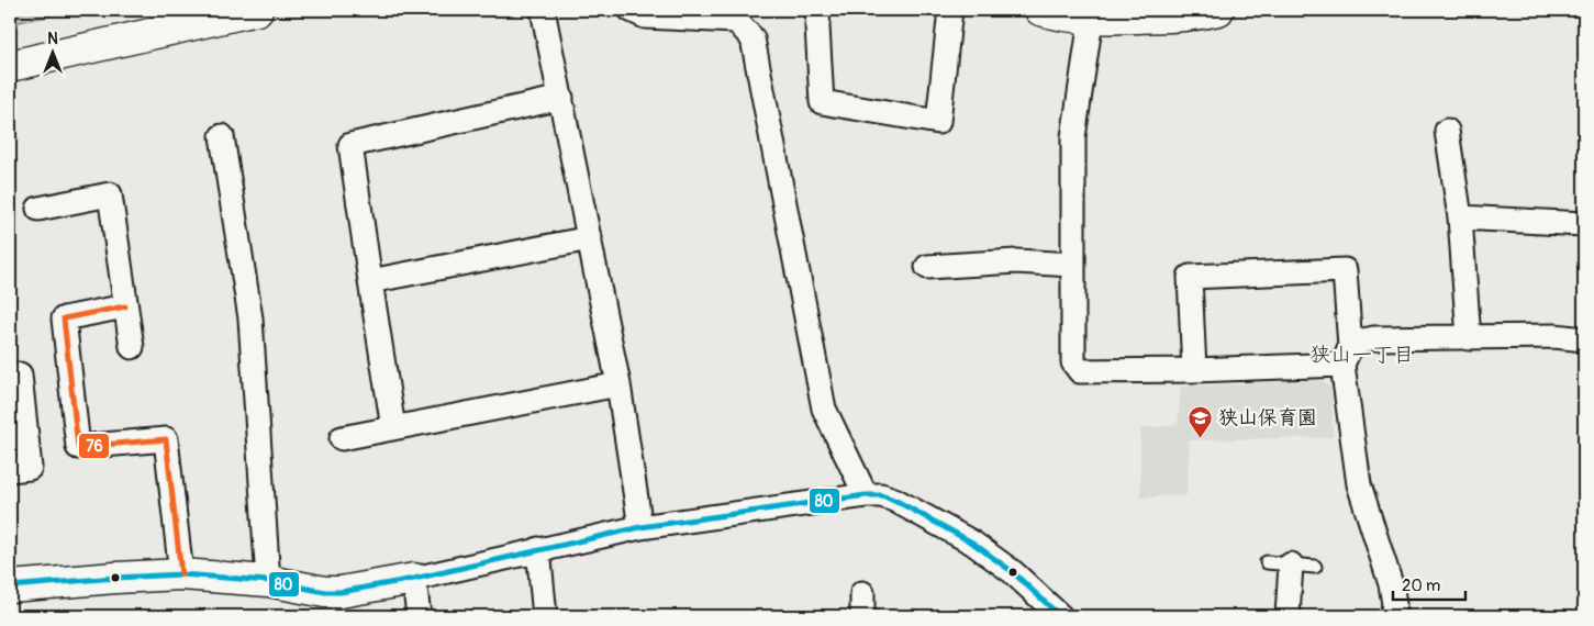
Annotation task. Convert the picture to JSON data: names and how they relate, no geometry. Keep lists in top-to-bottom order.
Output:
{
  "districts": ["狭山一丁目"],
  "places": {
    "school or university": ["狭山保育園"]
  },
  "lines": ["transit line 76", "transit line 80"],
  "scale_bar": "20 m",
  "north": "top"
}
